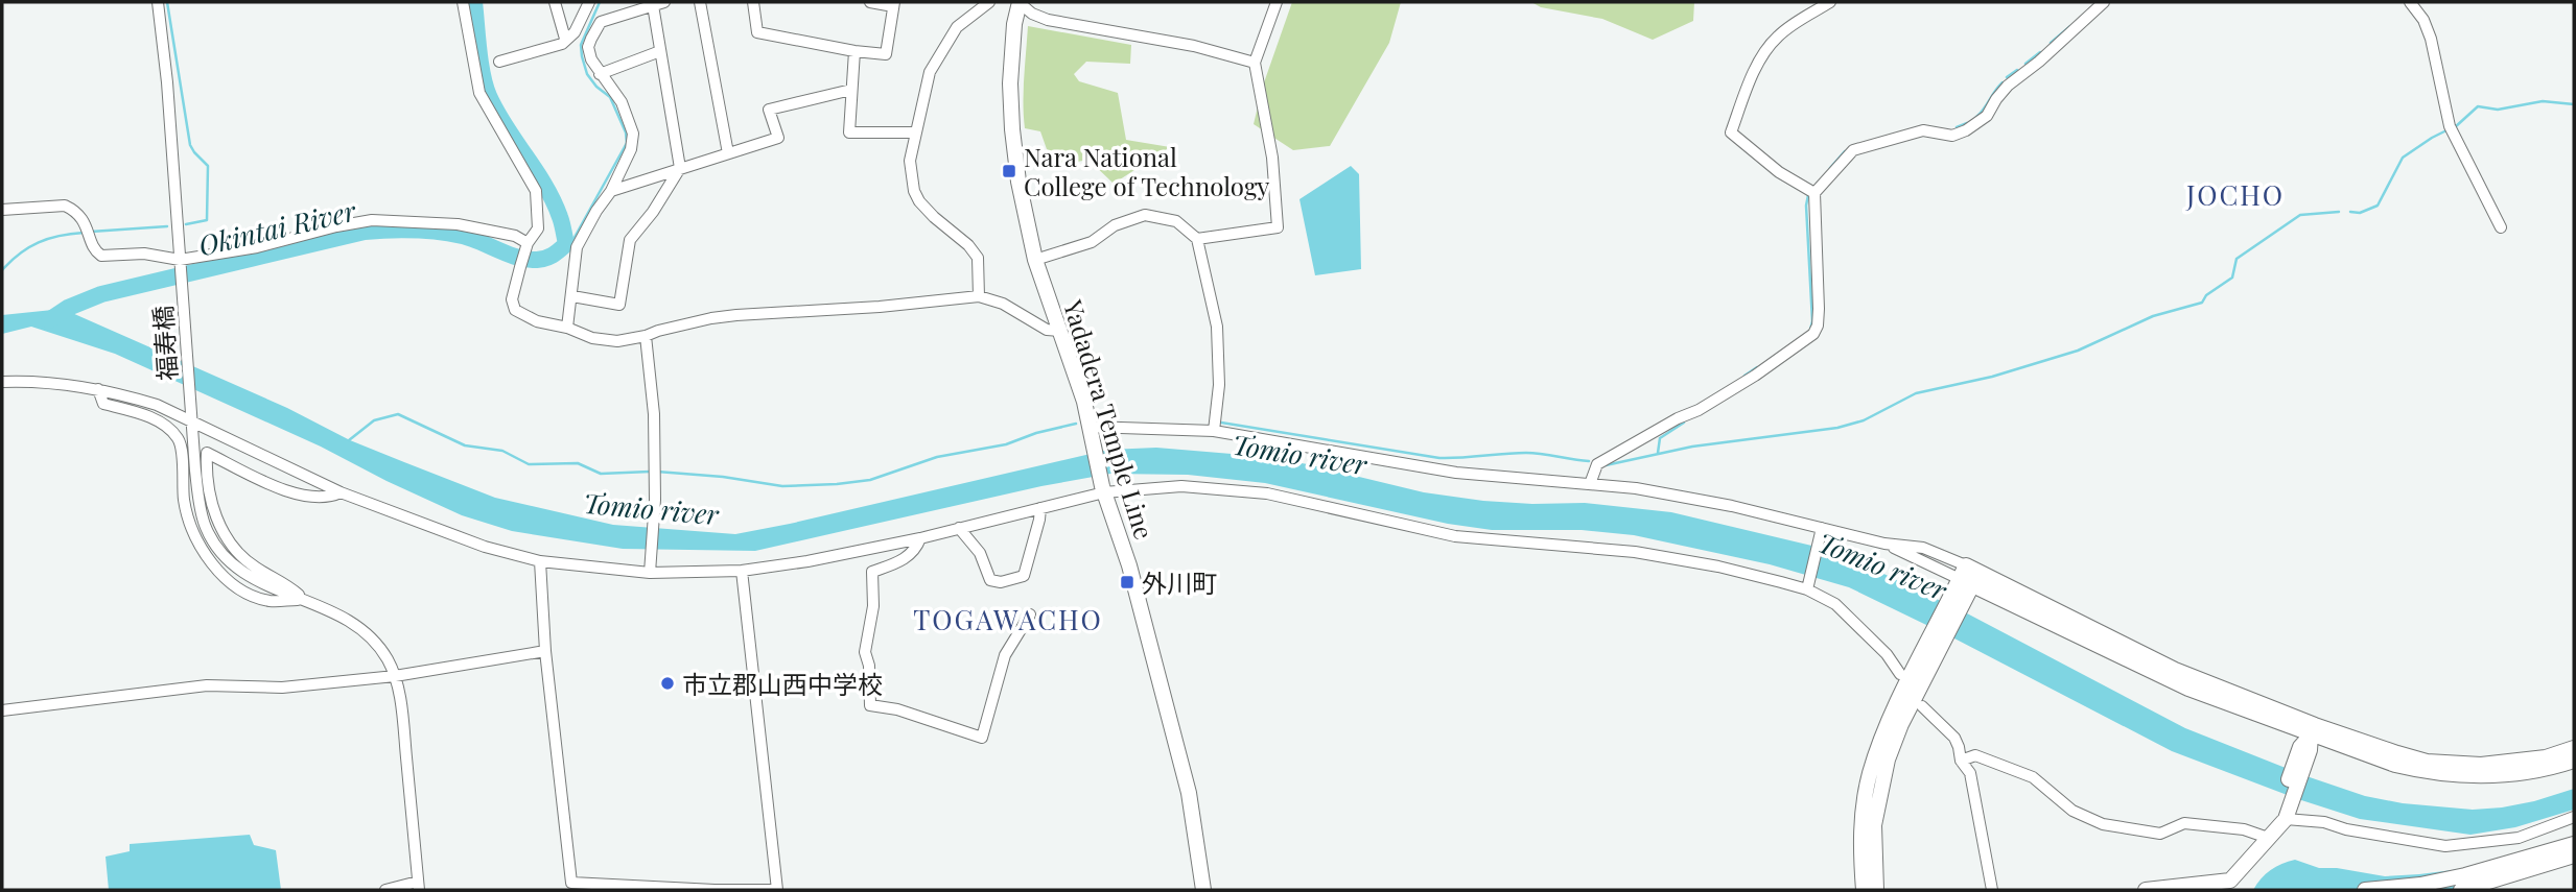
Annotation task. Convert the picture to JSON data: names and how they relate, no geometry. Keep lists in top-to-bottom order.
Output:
{
  "streets": {
    "main road": ["Yadadera Temple Line"],
    "street": ["福寿橋"]
  },
  "districts": ["JOCHO", "TOGAWACHO"],
  "water": ["Okintai River", "Tomio river"],
  "places": {
    "transit": ["Nara National College of Technology", "外川町"],
    "other": ["市立郡山西中学校"]
  }
}
